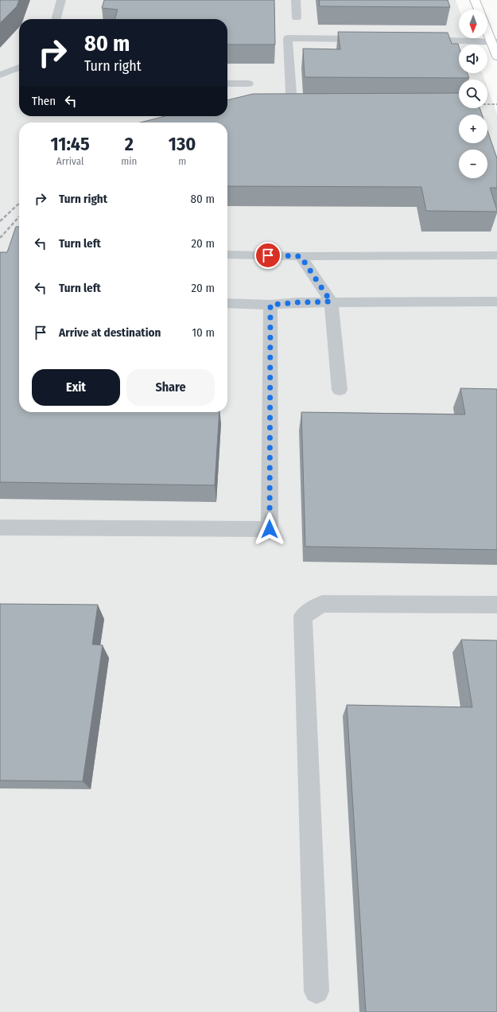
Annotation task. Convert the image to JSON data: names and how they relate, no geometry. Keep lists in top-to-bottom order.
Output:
{
  "north": "bottom",
  "page": {
    "map_buttons": ["+", "−"],
    "turn": ["80 m", "Turn right"],
    "then": "Then",
    "eta": [
      "11:45",
      "Arrival",
      "2",
      "min",
      "130",
      "m"
    ],
    "list": [
      {
        "name": "Turn right",
        "value": "80 m"
      },
      {
        "name": "Turn left",
        "value": "20 m"
      },
      {
        "name": "Turn left",
        "value": "20 m"
      },
      {
        "name": "Arrive at destination",
        "value": "10 m"
      }
    ],
    "buttons": ["Exit", "Share"]
  }
}
